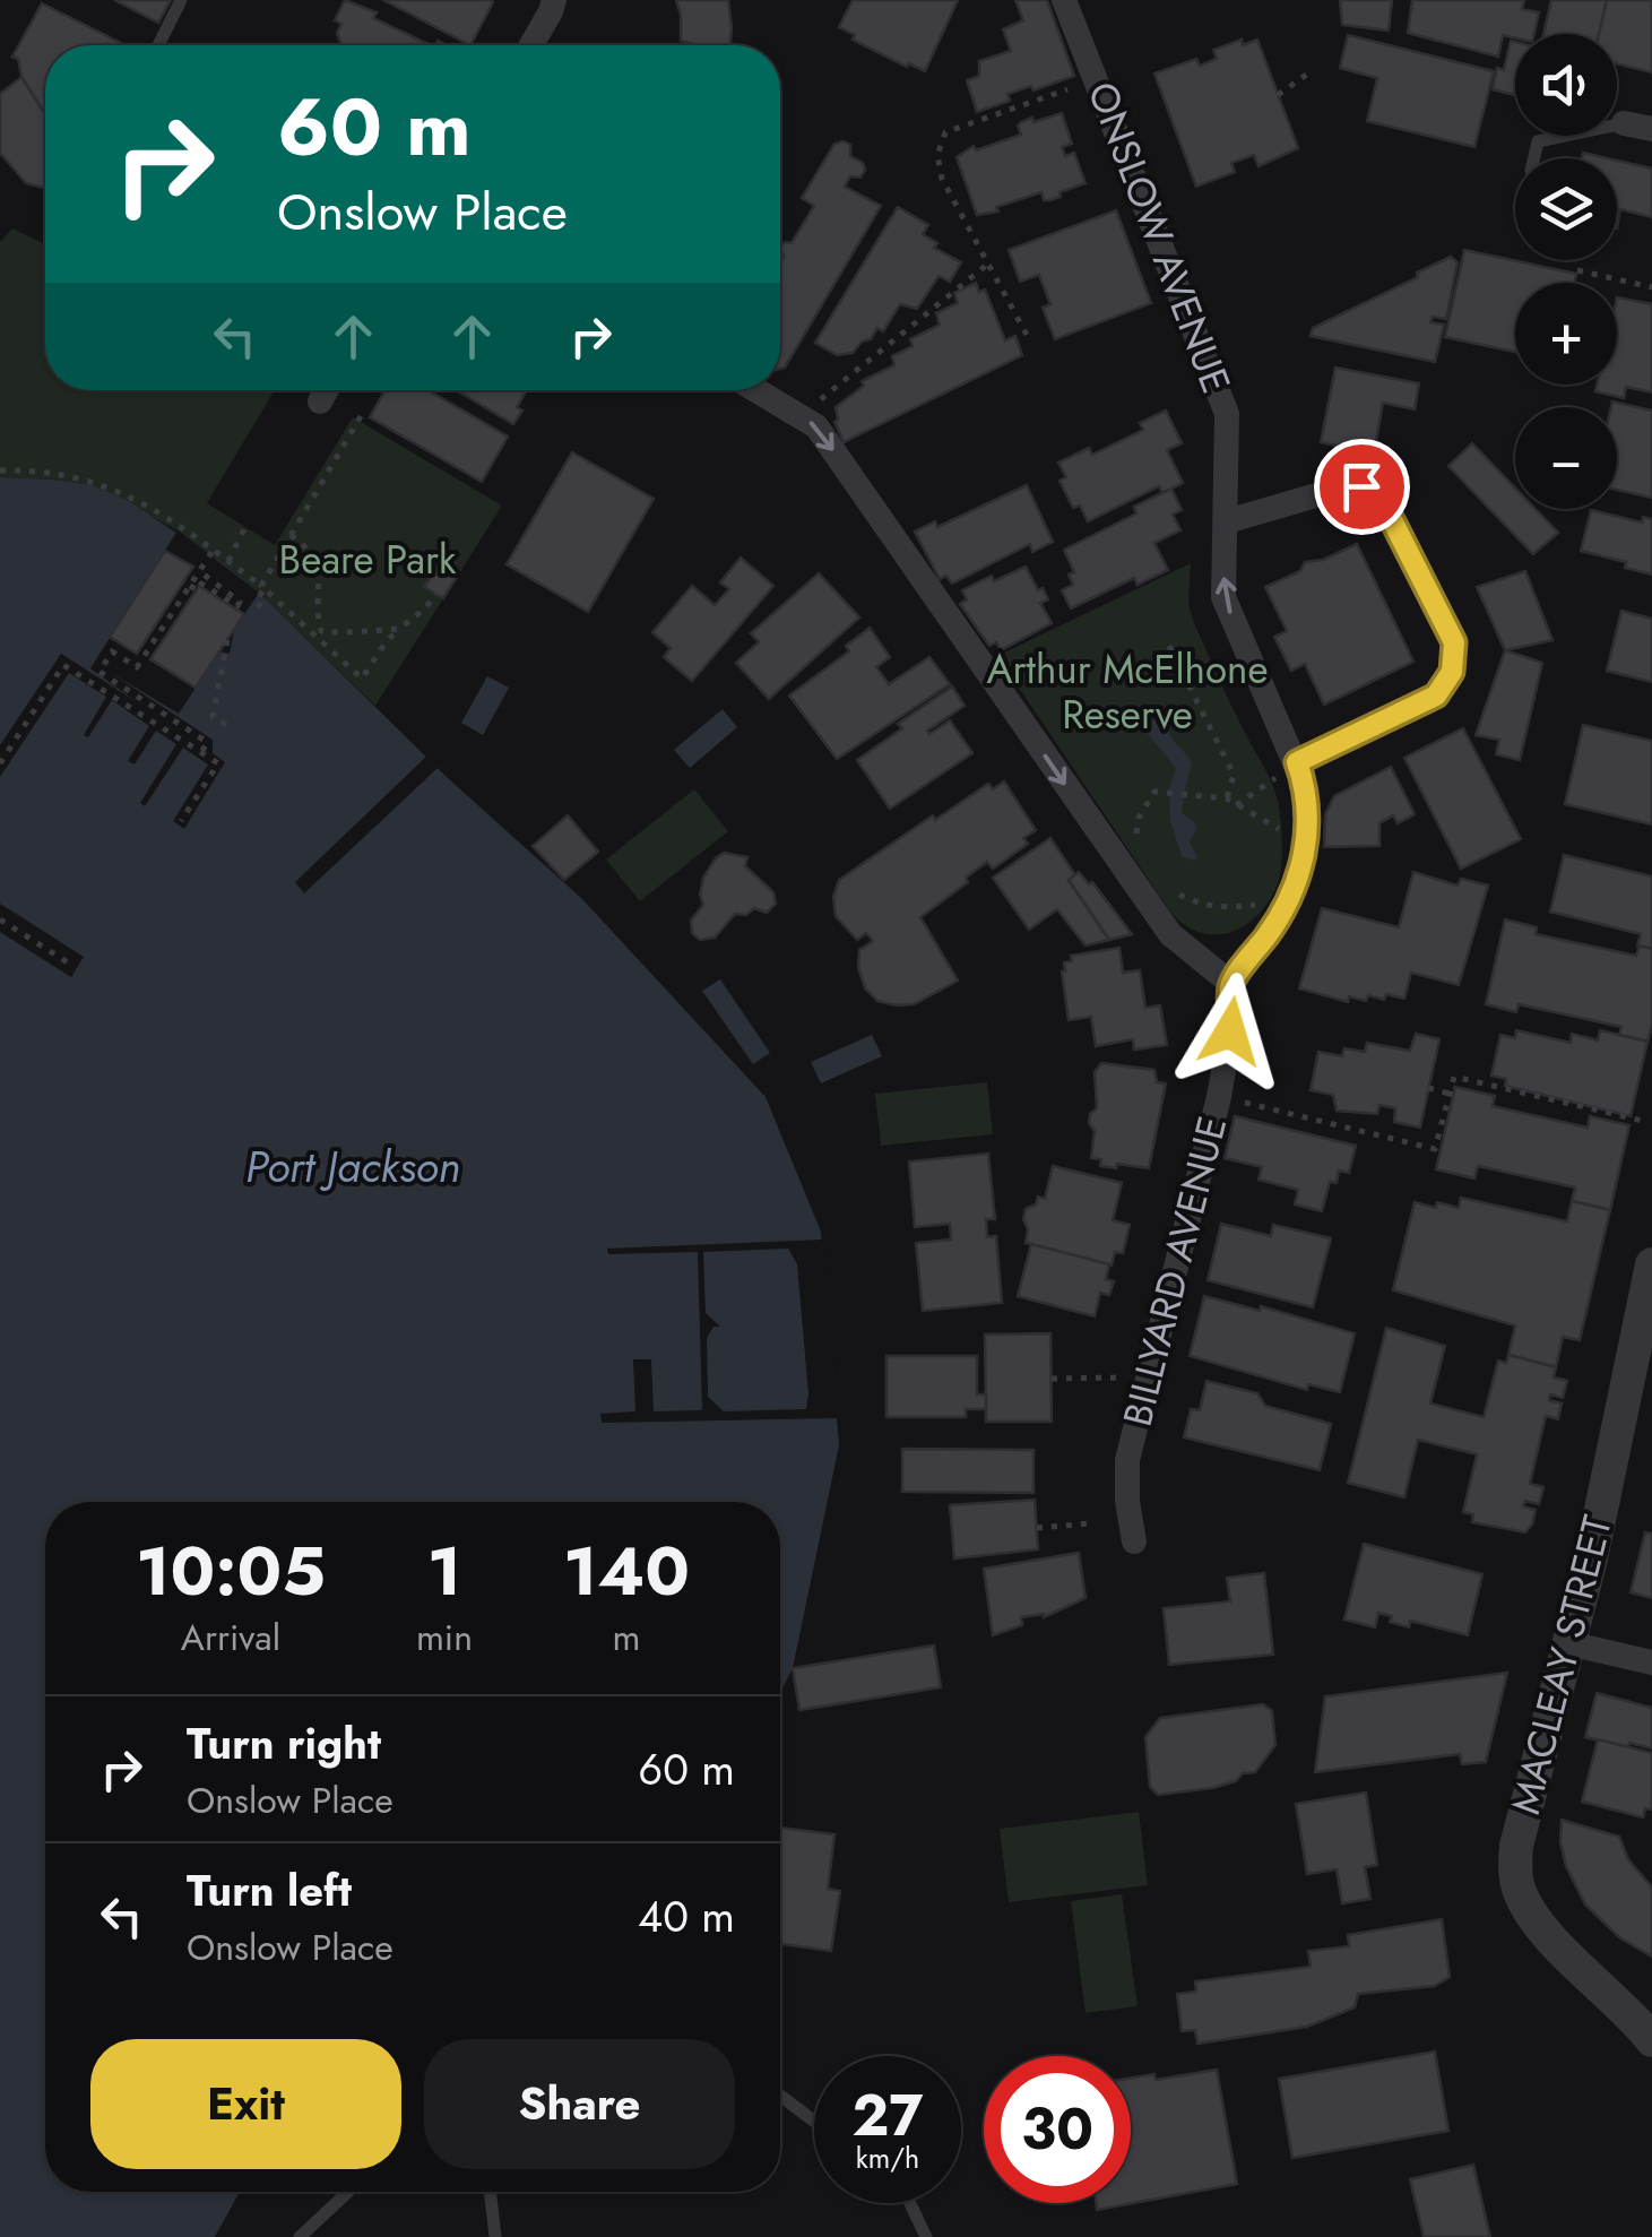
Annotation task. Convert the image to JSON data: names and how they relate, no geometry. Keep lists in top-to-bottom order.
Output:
{
  "streets": {
    "street": ["ONSLOW AVENUE", "BILLYARD AVENUE", "MACLEAY STREET"]
  },
  "crossings": [
    ["ONSLOW AVENUE", "BILLYARD AVENUE"]
  ],
  "water": ["Port Jackson"],
  "parks": ["Beare Park", "Arthur McElhone Reserve"],
  "page": {
    "map_buttons": ["+", "−"],
    "turn": ["60 m", "Onslow Place"],
    "eta": [
      "10:05",
      "Arrival",
      "1",
      "min",
      "140",
      "m"
    ],
    "list": [
      {
        "name": "Turn right",
        "note": "Onslow Place",
        "value": "60 m"
      },
      {
        "name": "Turn left",
        "note": "Onslow Place",
        "value": "40 m"
      }
    ],
    "buttons": ["Exit", "Share"],
    "speed": "27 km/h",
    "limit": "30"
  }
}
